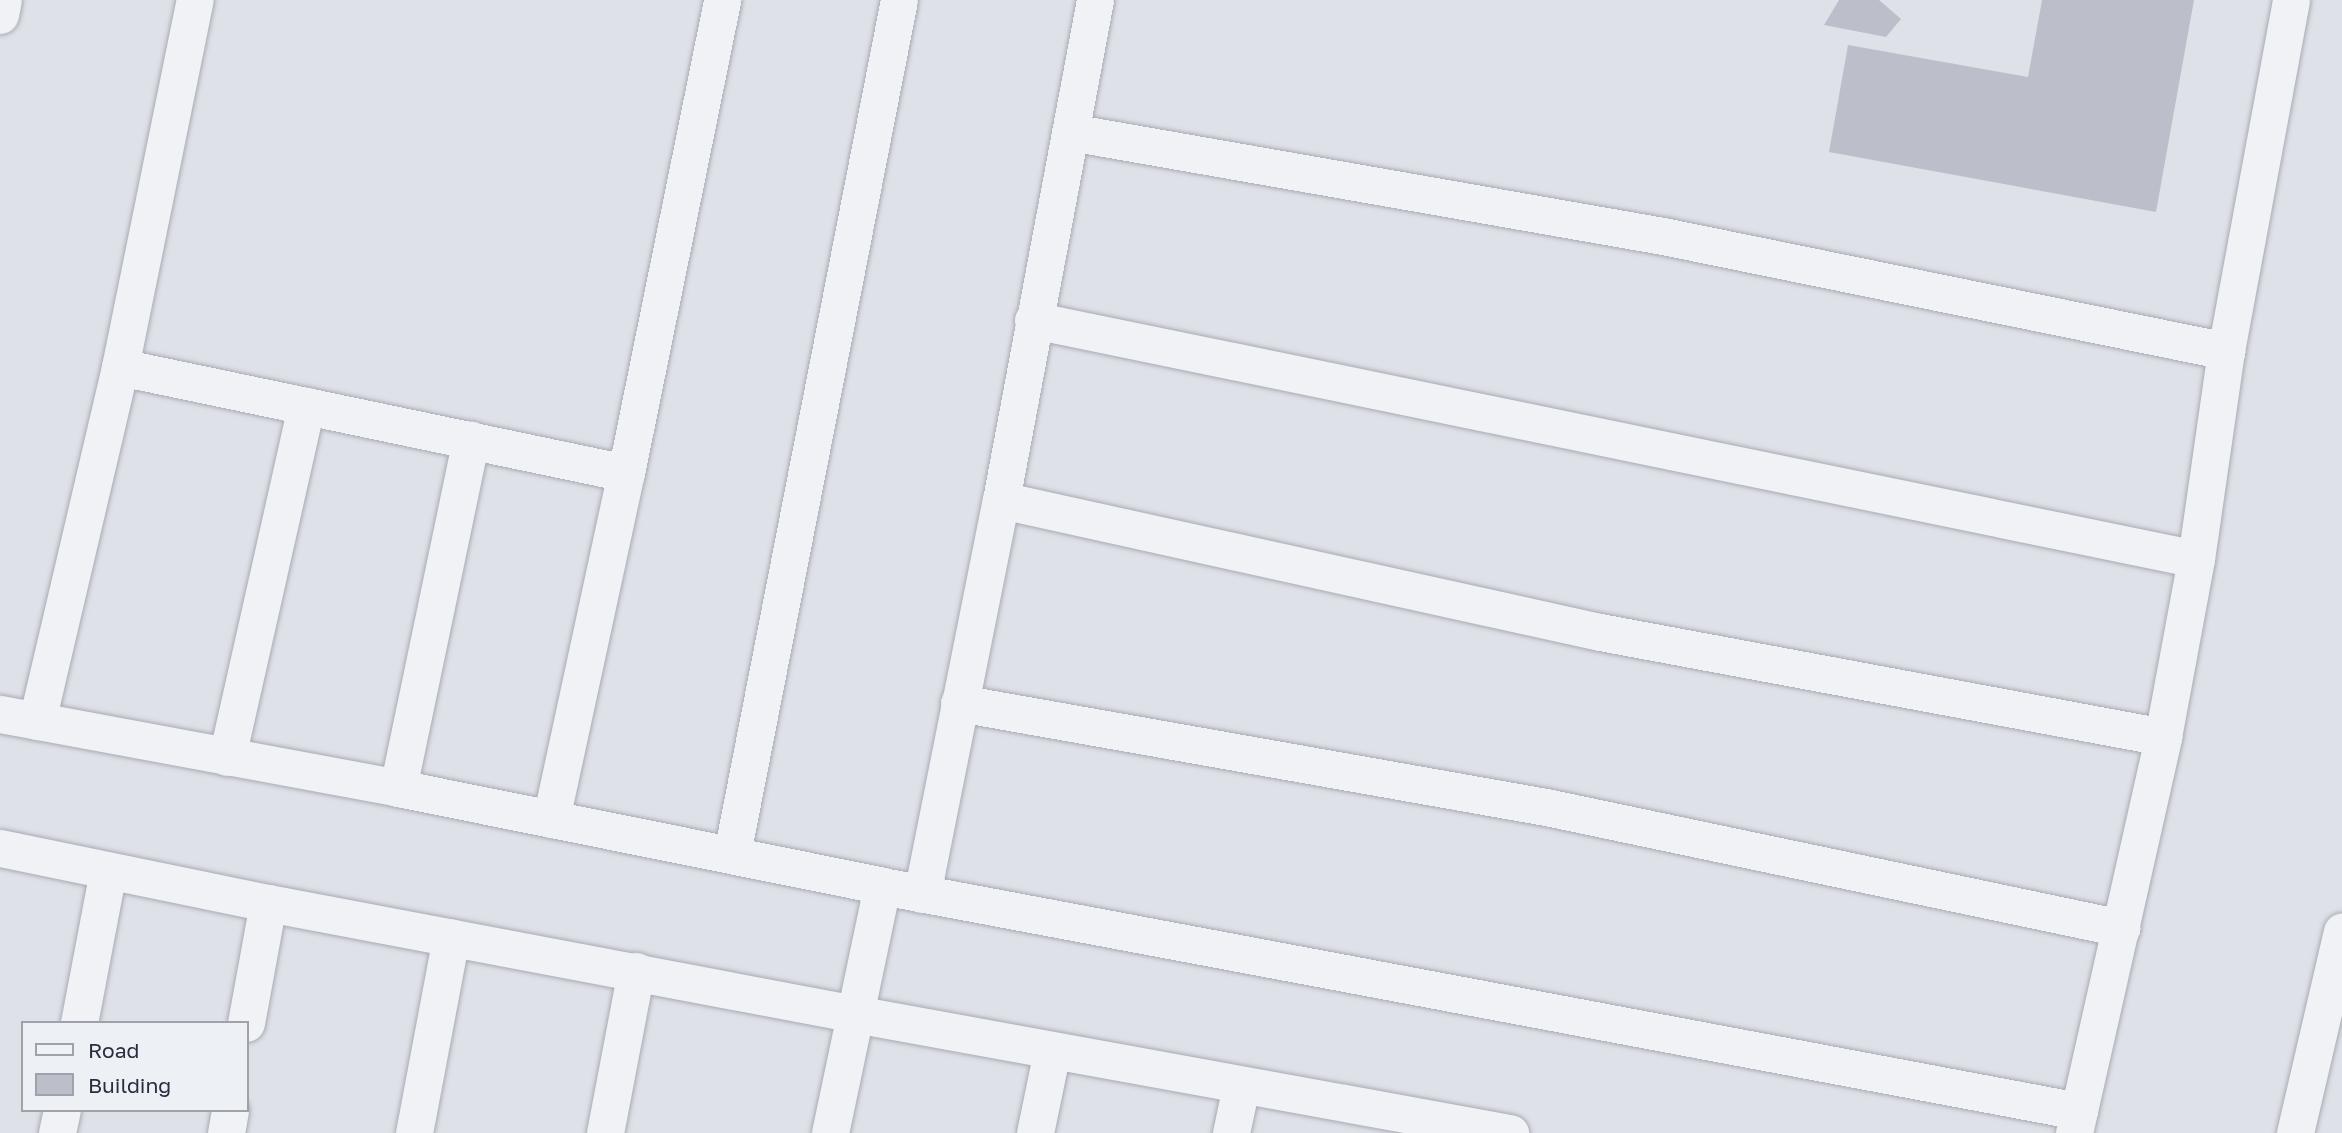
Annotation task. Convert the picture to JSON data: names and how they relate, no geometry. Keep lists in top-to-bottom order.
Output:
{
  "legend": ["Road", "Building"]
}
